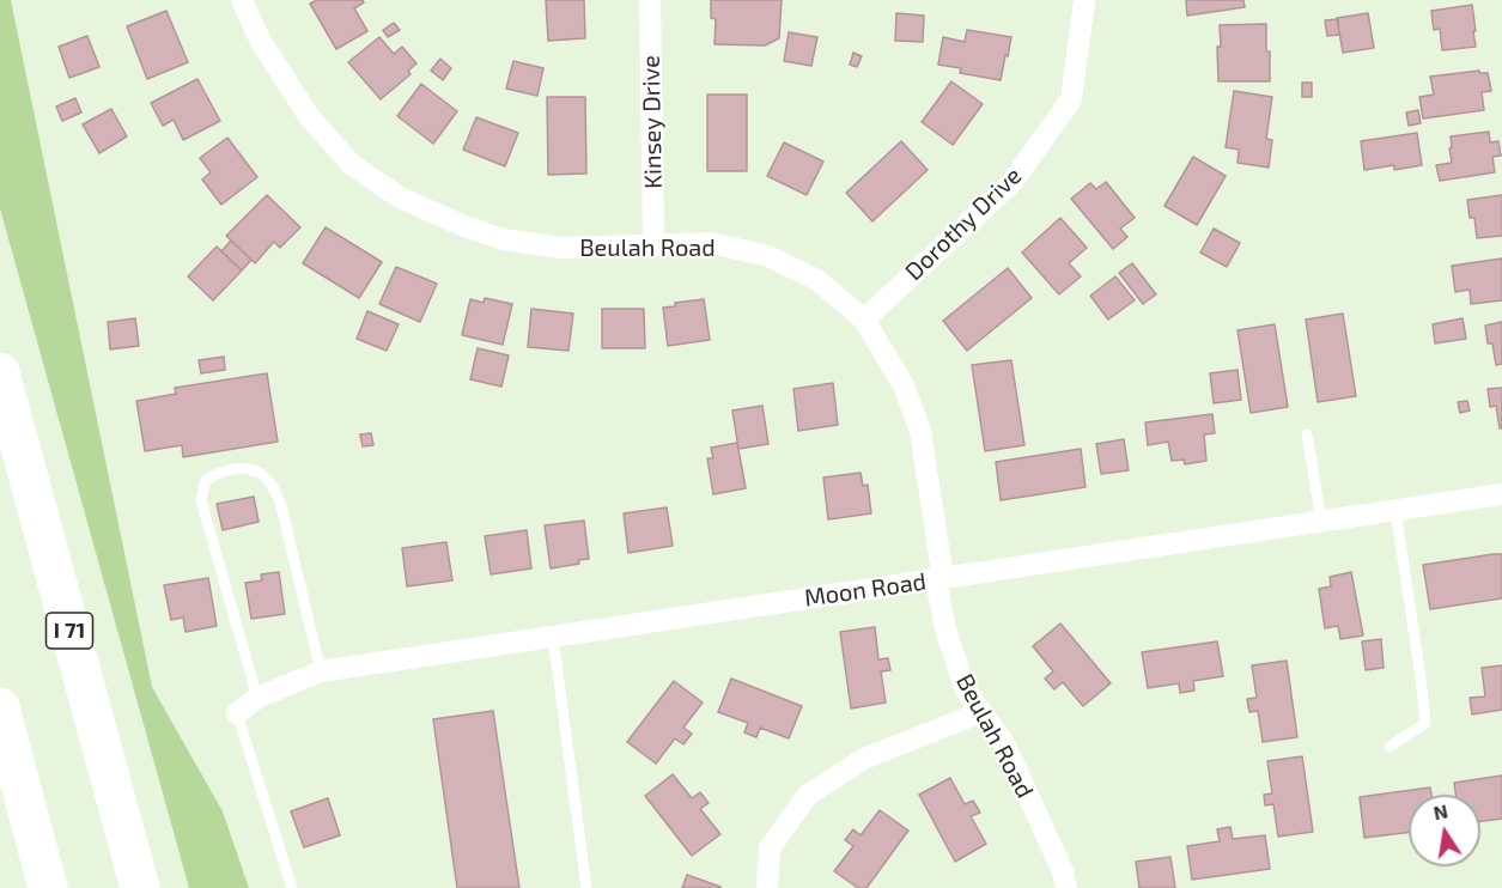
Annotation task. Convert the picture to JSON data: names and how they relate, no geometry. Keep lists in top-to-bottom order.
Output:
{
  "streets": {
    "highway": ["I 71"],
    "street": [
      "Kinsey Drive",
      "Dorothy Drive",
      "Beulah Road",
      "Moon Road"
    ]
  },
  "crossings": [
    ["Kinsey Drive", "Beulah Road"],
    ["Dorothy Drive", "Beulah Road"],
    ["Beulah Road", "Moon Road"]
  ],
  "north": "top"
}
